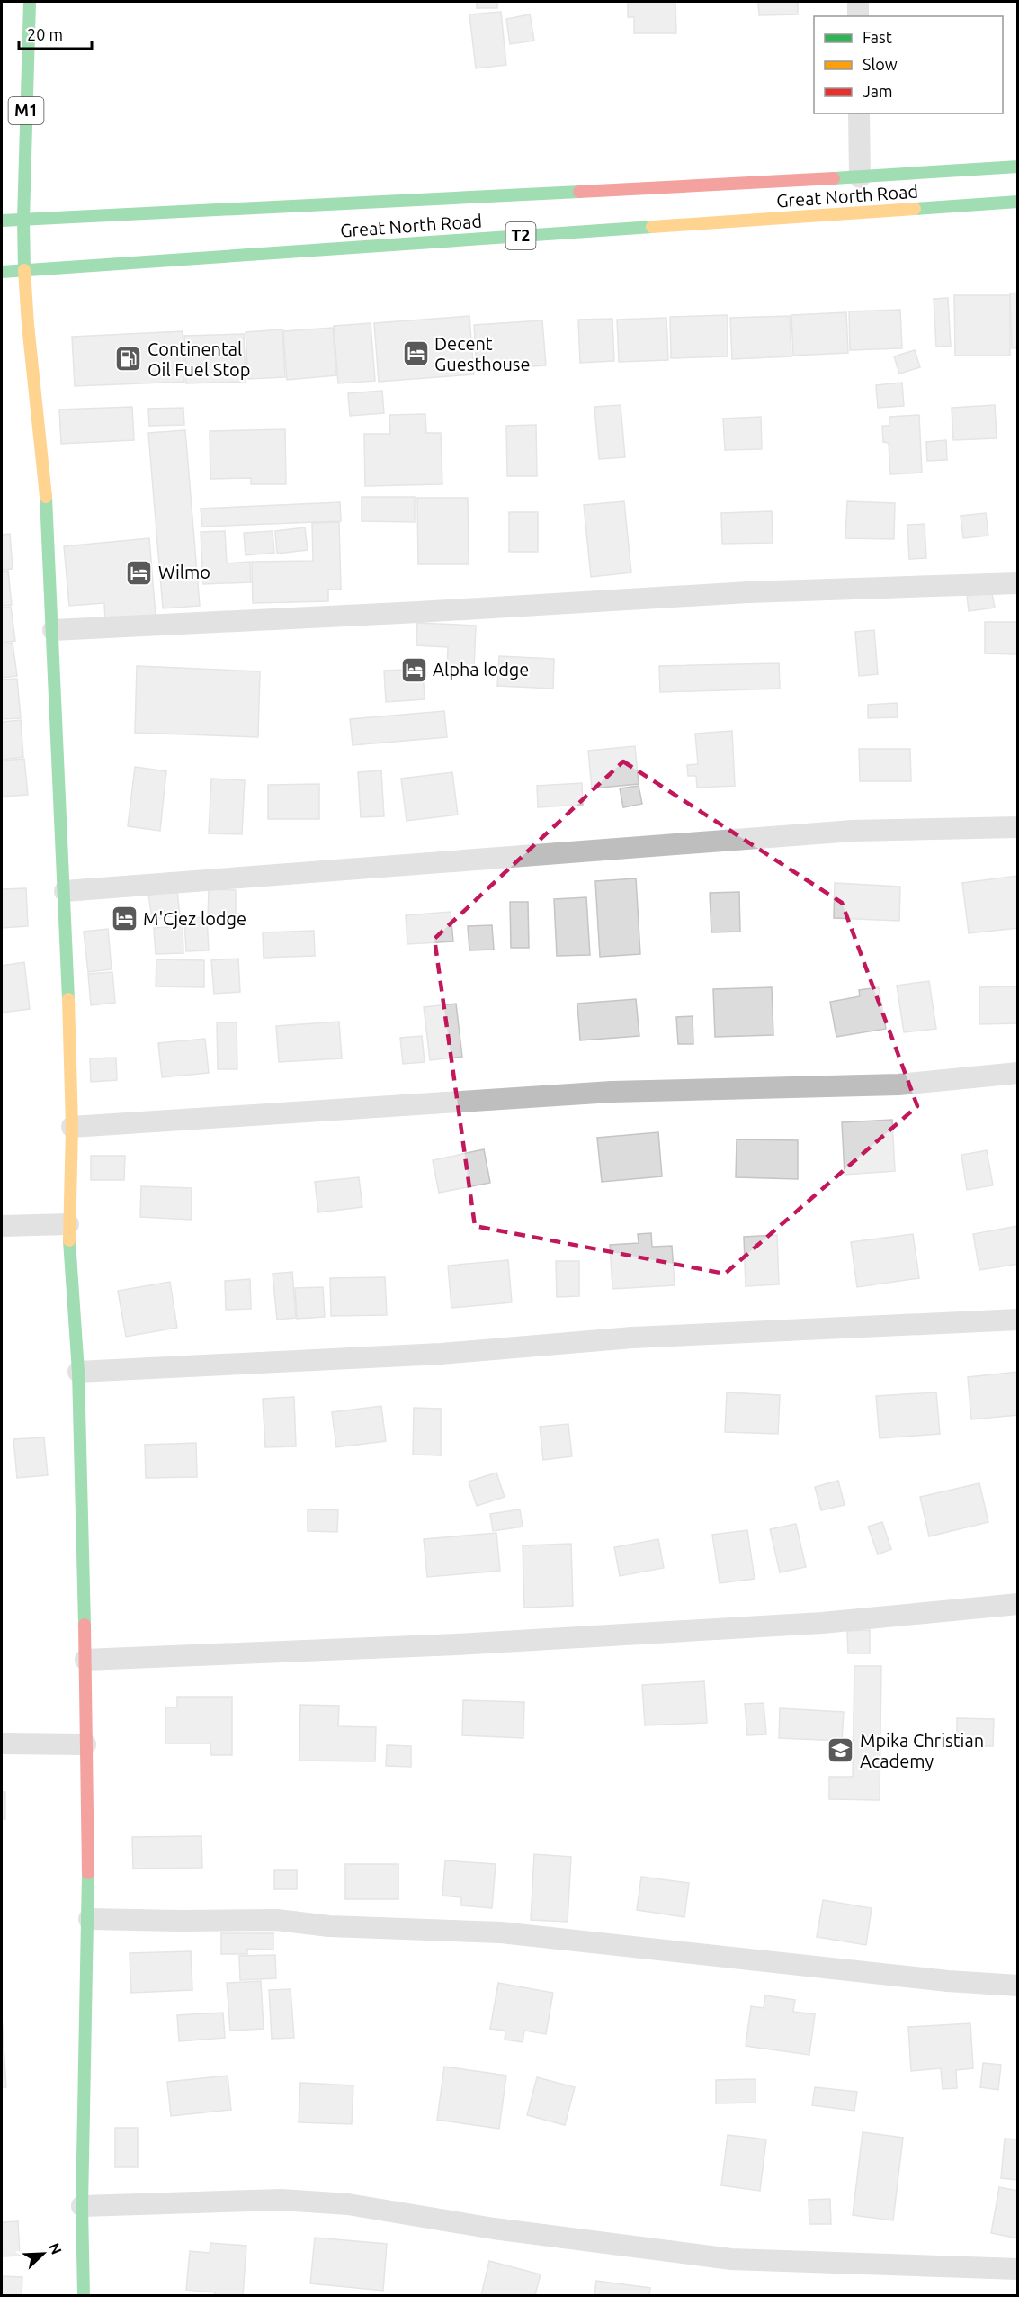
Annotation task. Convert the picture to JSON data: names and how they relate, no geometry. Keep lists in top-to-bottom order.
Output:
{
  "streets": {
    "main road": ["M1", "Great North Road", "T2"]
  },
  "crossings": [
    ["M1", "Great North Road"]
  ],
  "places": {
    "hotel": [
      "Decent Guesthouse",
      "Wilmo",
      "Alpha lodge",
      "M'Cjez lodge"
    ],
    "fuel station": ["Continental Oil Fuel Stop"],
    "school or university": ["Mpika Christian Academy"]
  },
  "legend": ["Fast", "Slow", "Jam"],
  "scale_bar": "20 m",
  "north": "top right"
}
